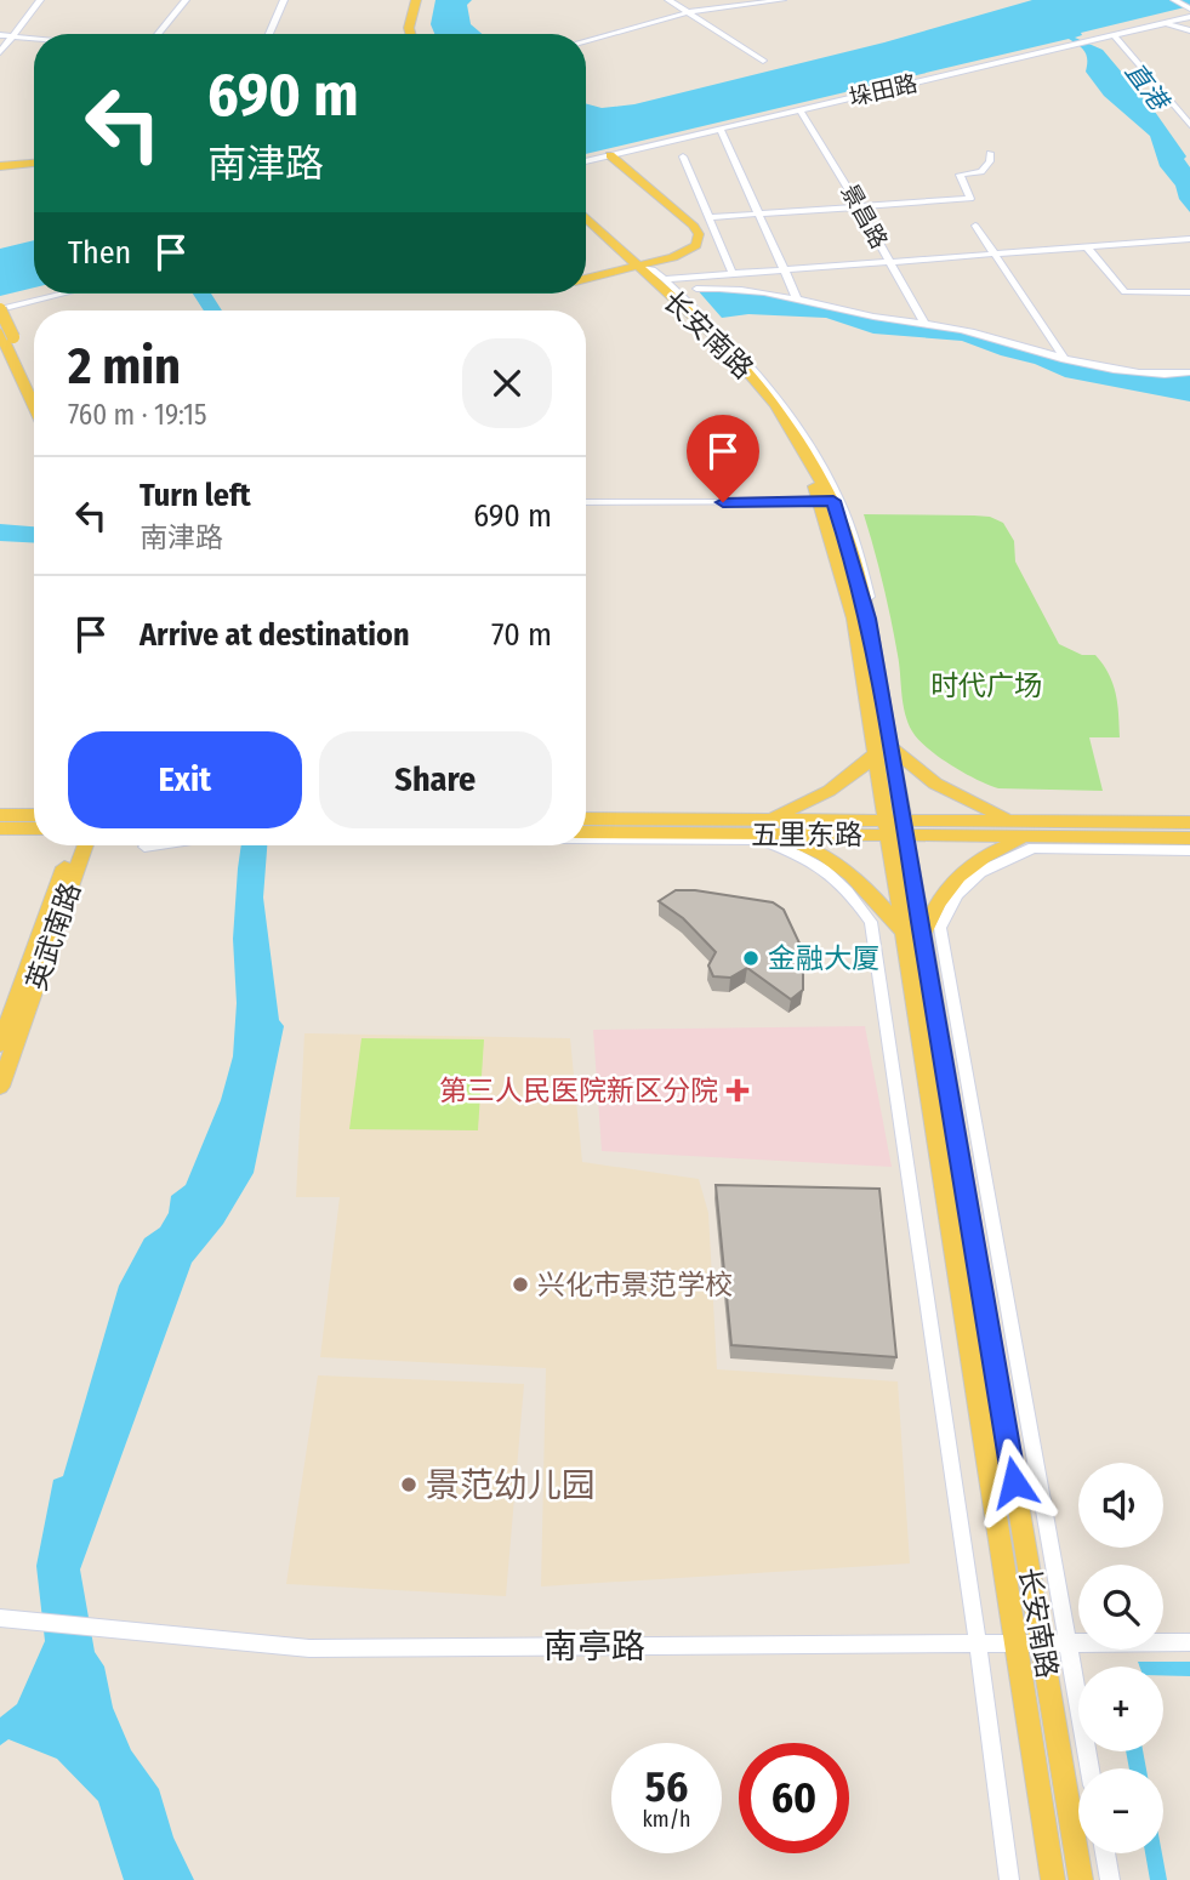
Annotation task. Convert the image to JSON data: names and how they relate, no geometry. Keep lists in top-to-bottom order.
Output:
{
  "streets": {
    "main road": ["长安南路", "五里东路", "英武南路"],
    "street": ["垛田路", "景昌路", "南亭路"]
  },
  "crossings": [
    ["垛田路", "景昌路"],
    ["长安南路", "五里东路"],
    ["长安南路", "南亭路"]
  ],
  "water": ["直港"],
  "parks": ["时代广场"],
  "places": {
    "other": ["金融大厦", "兴化市景范学校", "景范幼儿园"],
    "health": ["第三人民医院新区分院"]
  },
  "page": {
    "turn": ["690 m", "南津路"],
    "then": "Then",
    "heading": ["2 min", "760 m · 19:15"],
    "list": [
      {
        "name": "Turn left",
        "note": "南津路",
        "value": "690 m"
      },
      {
        "name": "Arrive at destination",
        "value": "70 m"
      }
    ],
    "buttons": ["Exit", "Share"],
    "map_buttons": ["+", "−"],
    "speed": "56 km/h",
    "limit": "60"
  }
}
